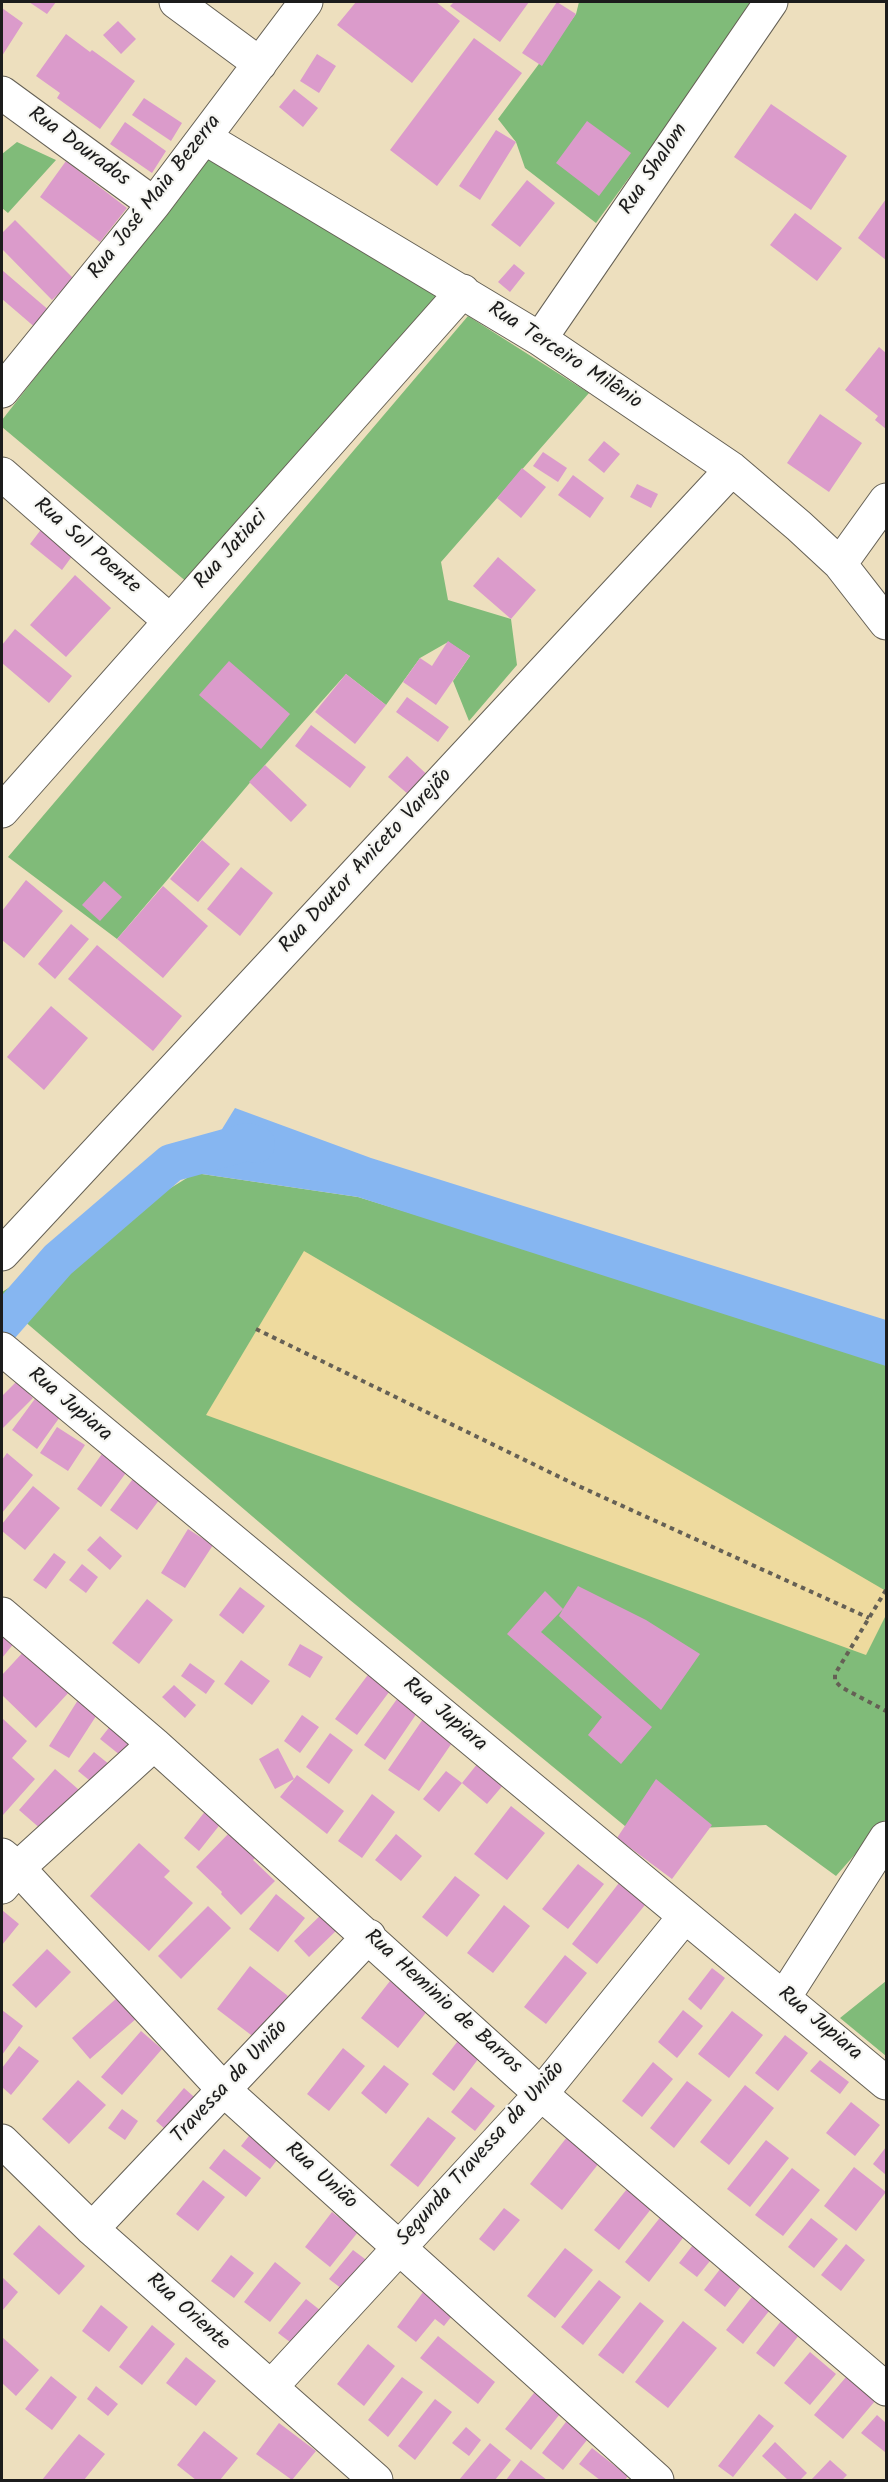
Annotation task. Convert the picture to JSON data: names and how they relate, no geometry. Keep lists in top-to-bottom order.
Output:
{
  "streets": {
    "street": [
      "Rua Dourados",
      "Rua Shalom",
      "Rua José Maia Bezerra",
      "Rua Terceiro Milênio",
      "Rua Sol Poente",
      "Rua Jatiaci",
      "Rua Doutor Aniceto Varejão",
      "Rua Jupiara",
      "Rua Heminio de Barros",
      "Travessa da União",
      "Segunda Travessa da União",
      "Rua União",
      "Rua Oriente"
    ]
  },
  "crossings": [
    ["Rua Dourados", "Rua José Maia Bezerra"],
    ["Rua Shalom", "Rua Terceiro Milênio"],
    ["Rua José Maia Bezerra", "Rua Terceiro Milênio"],
    ["Rua Terceiro Milênio", "Rua Jatiaci"],
    ["Rua Terceiro Milênio", "Rua Doutor Aniceto Varejão"],
    ["Rua Sol Poente", "Rua Jatiaci"],
    ["Rua Jupiara", "Segunda Travessa da União"],
    ["Rua Heminio de Barros", "Travessa da União"],
    ["Rua Heminio de Barros", "Segunda Travessa da União"],
    ["Travessa da União", "Rua União"],
    ["Travessa da União", "Rua Oriente"],
    ["Segunda Travessa da União", "Rua União"],
    ["Segunda Travessa da União", "Rua Oriente"]
  ]
}
